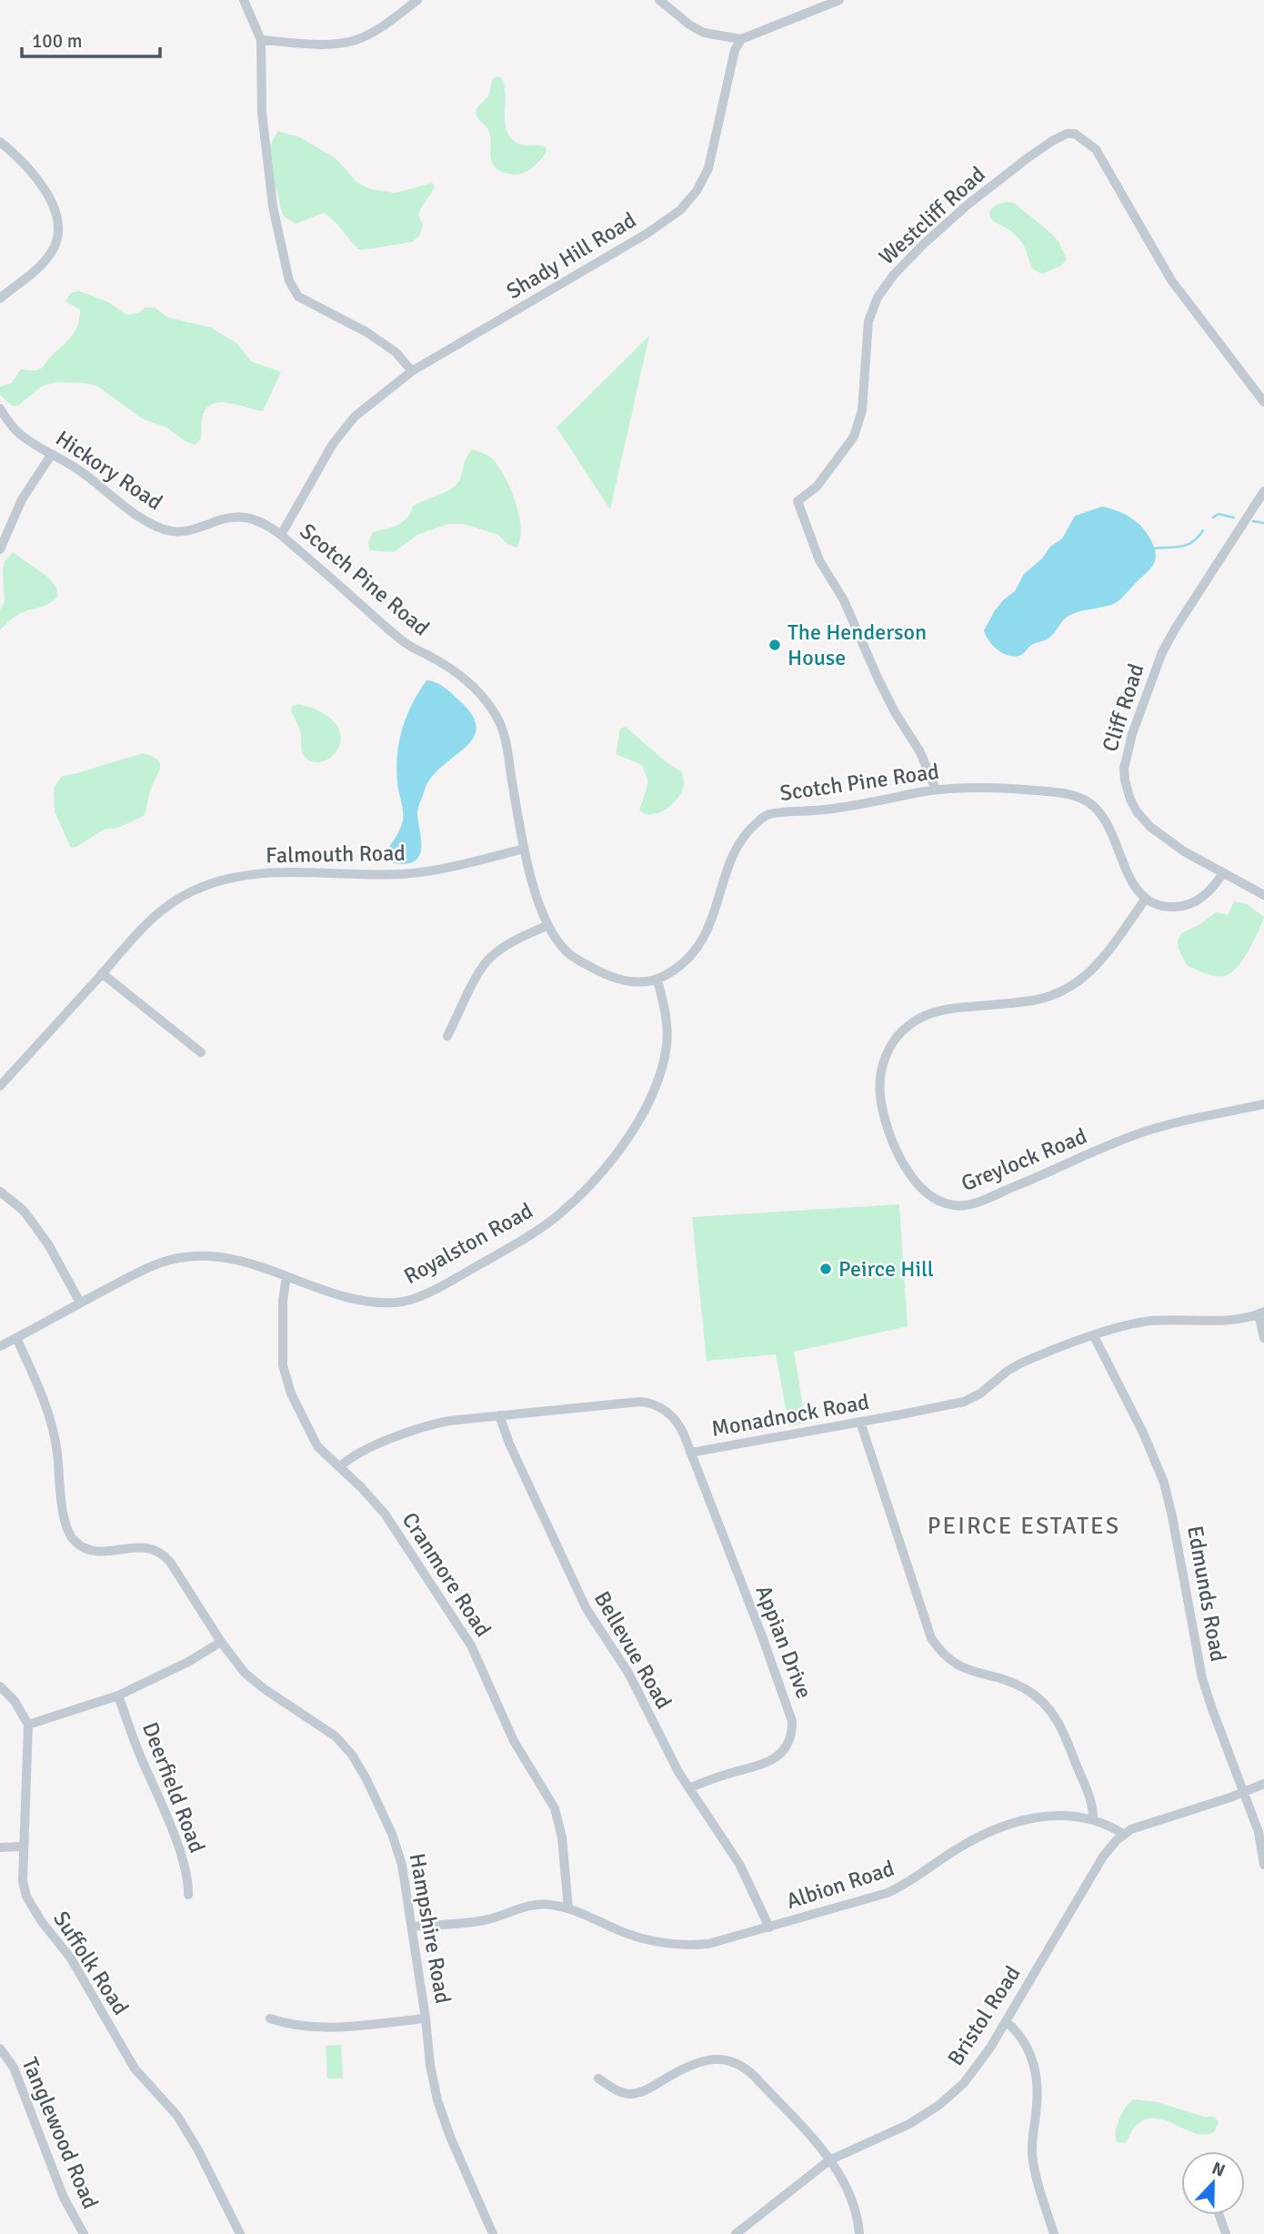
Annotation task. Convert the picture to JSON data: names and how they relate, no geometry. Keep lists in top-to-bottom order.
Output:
{
  "streets": {
    "street": [
      "Westcliff Road",
      "Shady Hill Road",
      "Hickory Road",
      "Scotch Pine Road",
      "Cliff Road",
      "Falmouth Road",
      "Greylock Road",
      "Royalston Road",
      "Monadnock Road",
      "Cranmore Road",
      "Edmunds Road",
      "Appian Drive",
      "Bellevue Road",
      "Deerfield Road",
      "Albion Road",
      "Hampshire Road",
      "Suffolk Road",
      "Bristol Road",
      "Tanglewood Road"
    ]
  },
  "crossings": [
    ["Westcliff Road", "Scotch Pine Road"],
    ["Shady Hill Road", "Hickory Road"],
    ["Shady Hill Road", "Scotch Pine Road"],
    ["Hickory Road", "Scotch Pine Road"],
    ["Scotch Pine Road", "Falmouth Road"],
    ["Scotch Pine Road", "Greylock Road"],
    ["Scotch Pine Road", "Royalston Road"],
    ["Royalston Road", "Cranmore Road"],
    ["Royalston Road", "Hampshire Road"],
    ["Monadnock Road", "Cranmore Road"],
    ["Monadnock Road", "Edmunds Road"],
    ["Monadnock Road", "Appian Drive"],
    ["Monadnock Road", "Bellevue Road"],
    ["Cranmore Road", "Albion Road"],
    ["Appian Drive", "Bellevue Road"],
    ["Bellevue Road", "Albion Road"],
    ["Albion Road", "Hampshire Road"],
    ["Albion Road", "Bristol Road"]
  ],
  "districts": ["PEIRCE ESTATES"],
  "places": ["The Henderson House", "Peirce Hill"],
  "scale_bar": "100 m",
  "north": "top"
}
